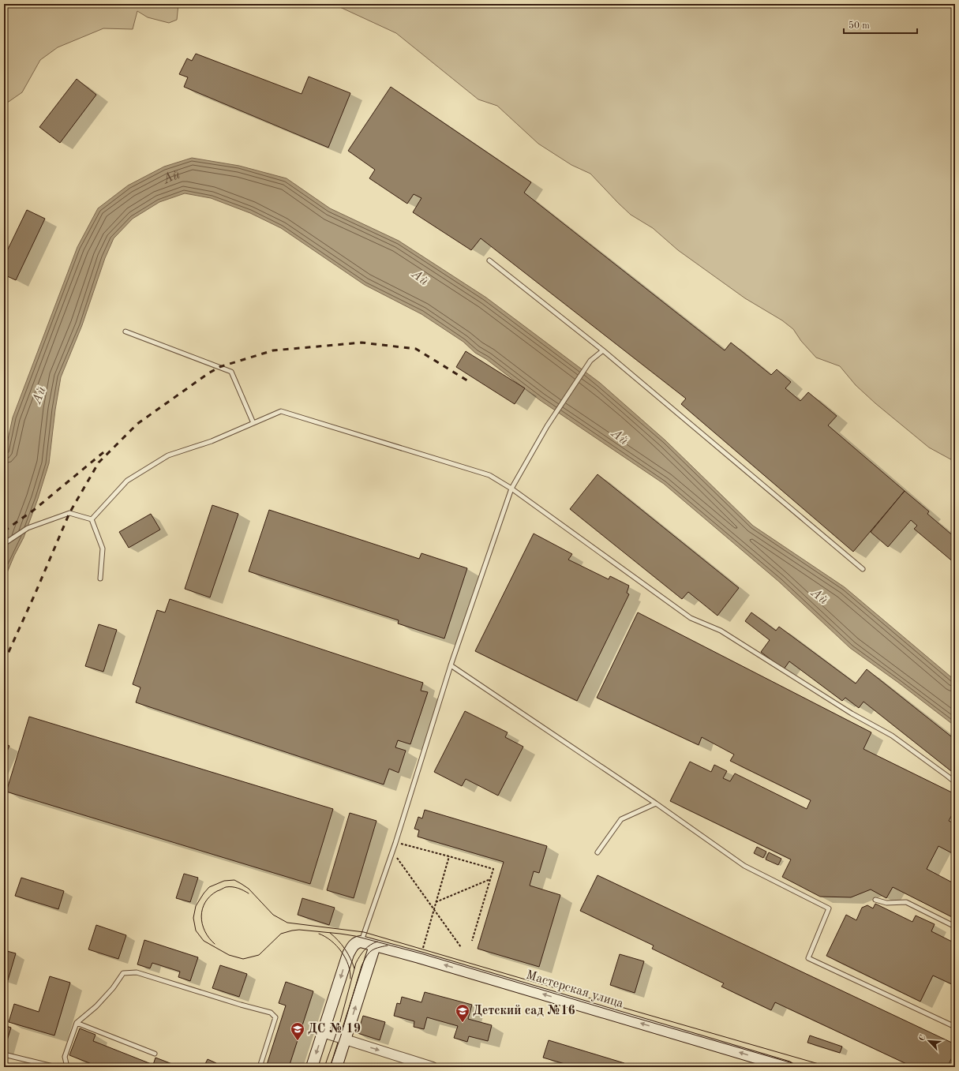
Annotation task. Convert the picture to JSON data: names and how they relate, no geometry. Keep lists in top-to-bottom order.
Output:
{
  "streets": {
    "main road": ["Мастерская улица"]
  },
  "one_way": ["Мастерская улица"],
  "water": ["Ай"],
  "places": {
    "school or university": ["Детский сад №16", "ДС № 19"]
  },
  "scale_bar": "50 m",
  "north": "top left"
}
